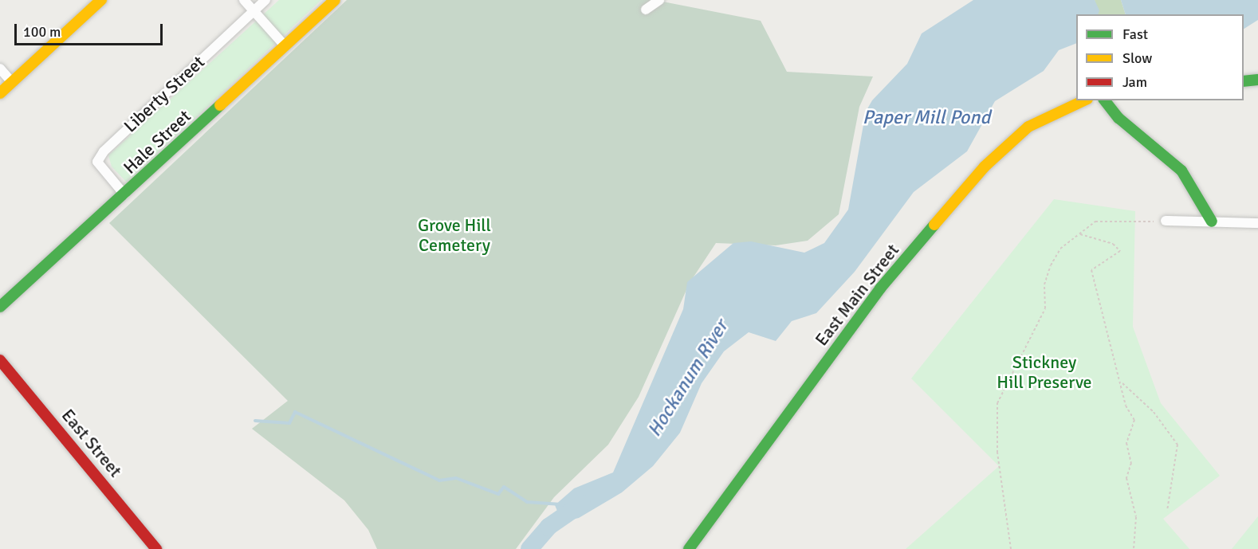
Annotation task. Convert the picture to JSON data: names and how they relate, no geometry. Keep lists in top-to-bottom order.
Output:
{
  "streets": {
    "street": [
      "Liberty Street",
      "Hale Street",
      "East Main Street",
      "East Street"
    ]
  },
  "crossings": [
    ["Liberty Street", "Hale Street"]
  ],
  "water": ["Paper Mill Pond", "Hockanum River"],
  "parks": ["Grove Hill Cemetery", "Stickney Hill Preserve"],
  "legend": ["Fast", "Slow", "Jam"],
  "scale_bar": "100 m"
}
